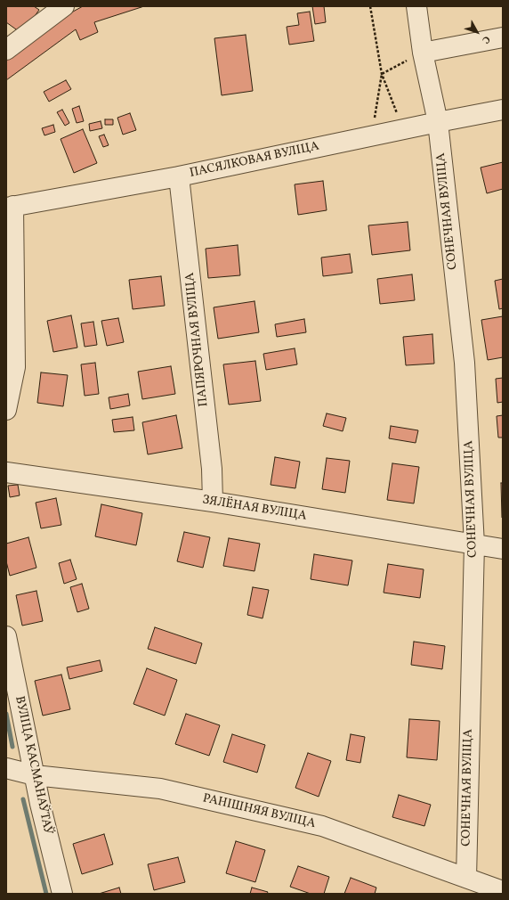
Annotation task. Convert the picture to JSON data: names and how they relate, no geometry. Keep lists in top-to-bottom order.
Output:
{
  "streets": {
    "street": [
      "ПАСЯЛКОВАЯ ВУЛІЦА",
      "СОНЕЧНАЯ ВУЛІЦА",
      "ПАПЯРОЧНАЯ ВУЛІЦА",
      "ЗЯЛЁНАЯ ВУЛІЦА",
      "ВУЛІЦА КАСМАНАЎТАЎ",
      "РАНІШНЯЯ ВУЛІЦА"
    ]
  },
  "crossings": [
    ["ПАСЯЛКОВАЯ ВУЛІЦА", "СОНЕЧНАЯ ВУЛІЦА"],
    ["ПАСЯЛКОВАЯ ВУЛІЦА", "ПАПЯРОЧНАЯ ВУЛІЦА"],
    ["СОНЕЧНАЯ ВУЛІЦА", "ЗЯЛЁНАЯ ВУЛІЦА"],
    ["СОНЕЧНАЯ ВУЛІЦА", "РАНІШНЯЯ ВУЛІЦА"],
    ["ПАПЯРОЧНАЯ ВУЛІЦА", "ЗЯЛЁНАЯ ВУЛІЦА"],
    ["ВУЛІЦА КАСМАНАЎТАЎ", "РАНІШНЯЯ ВУЛІЦА"]
  ],
  "north": "bottom right"
}
